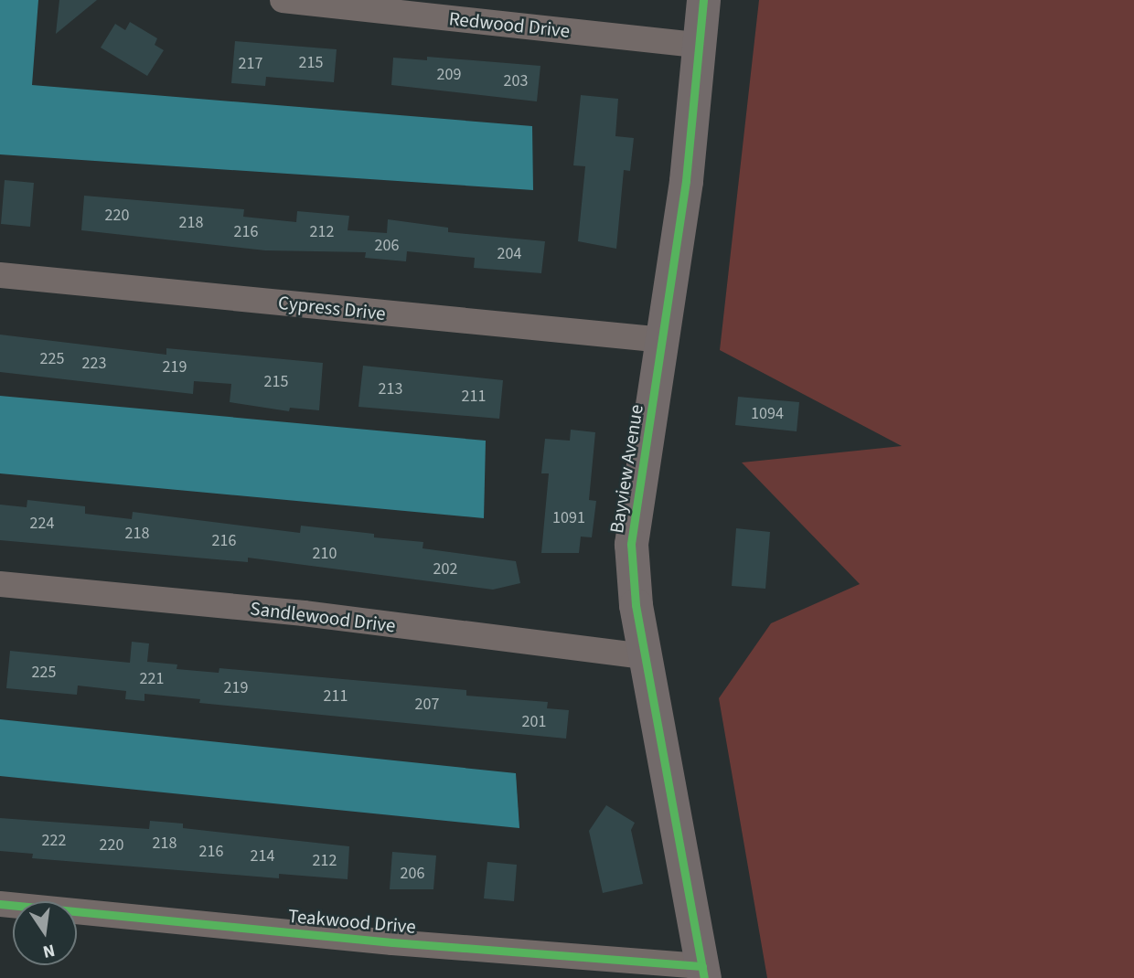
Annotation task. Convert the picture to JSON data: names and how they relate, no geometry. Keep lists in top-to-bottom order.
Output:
{
  "streets": {
    "main road": ["Bayview Avenue"],
    "street": [
      "Redwood Drive",
      "Cypress Drive",
      "Sandlewood Drive",
      "Teakwood Drive"
    ]
  },
  "crossings": [
    ["Redwood Drive", "Bayview Avenue"],
    ["Cypress Drive", "Bayview Avenue"],
    ["Bayview Avenue", "Sandlewood Drive"],
    ["Bayview Avenue", "Teakwood Drive"]
  ],
  "house_numbers": [
    "215",
    "217",
    "209",
    "203",
    "220",
    "218",
    "216",
    "212",
    "206",
    "204",
    "225",
    "223",
    "219",
    "215",
    "213",
    "211",
    "1094",
    "1091",
    "224",
    "218",
    "216",
    "210",
    "202",
    "225",
    "221",
    "219",
    "211",
    "207",
    "201",
    "222",
    "218",
    "220",
    "216",
    "214",
    "212",
    "206"
  ],
  "north": "bottom"
}
